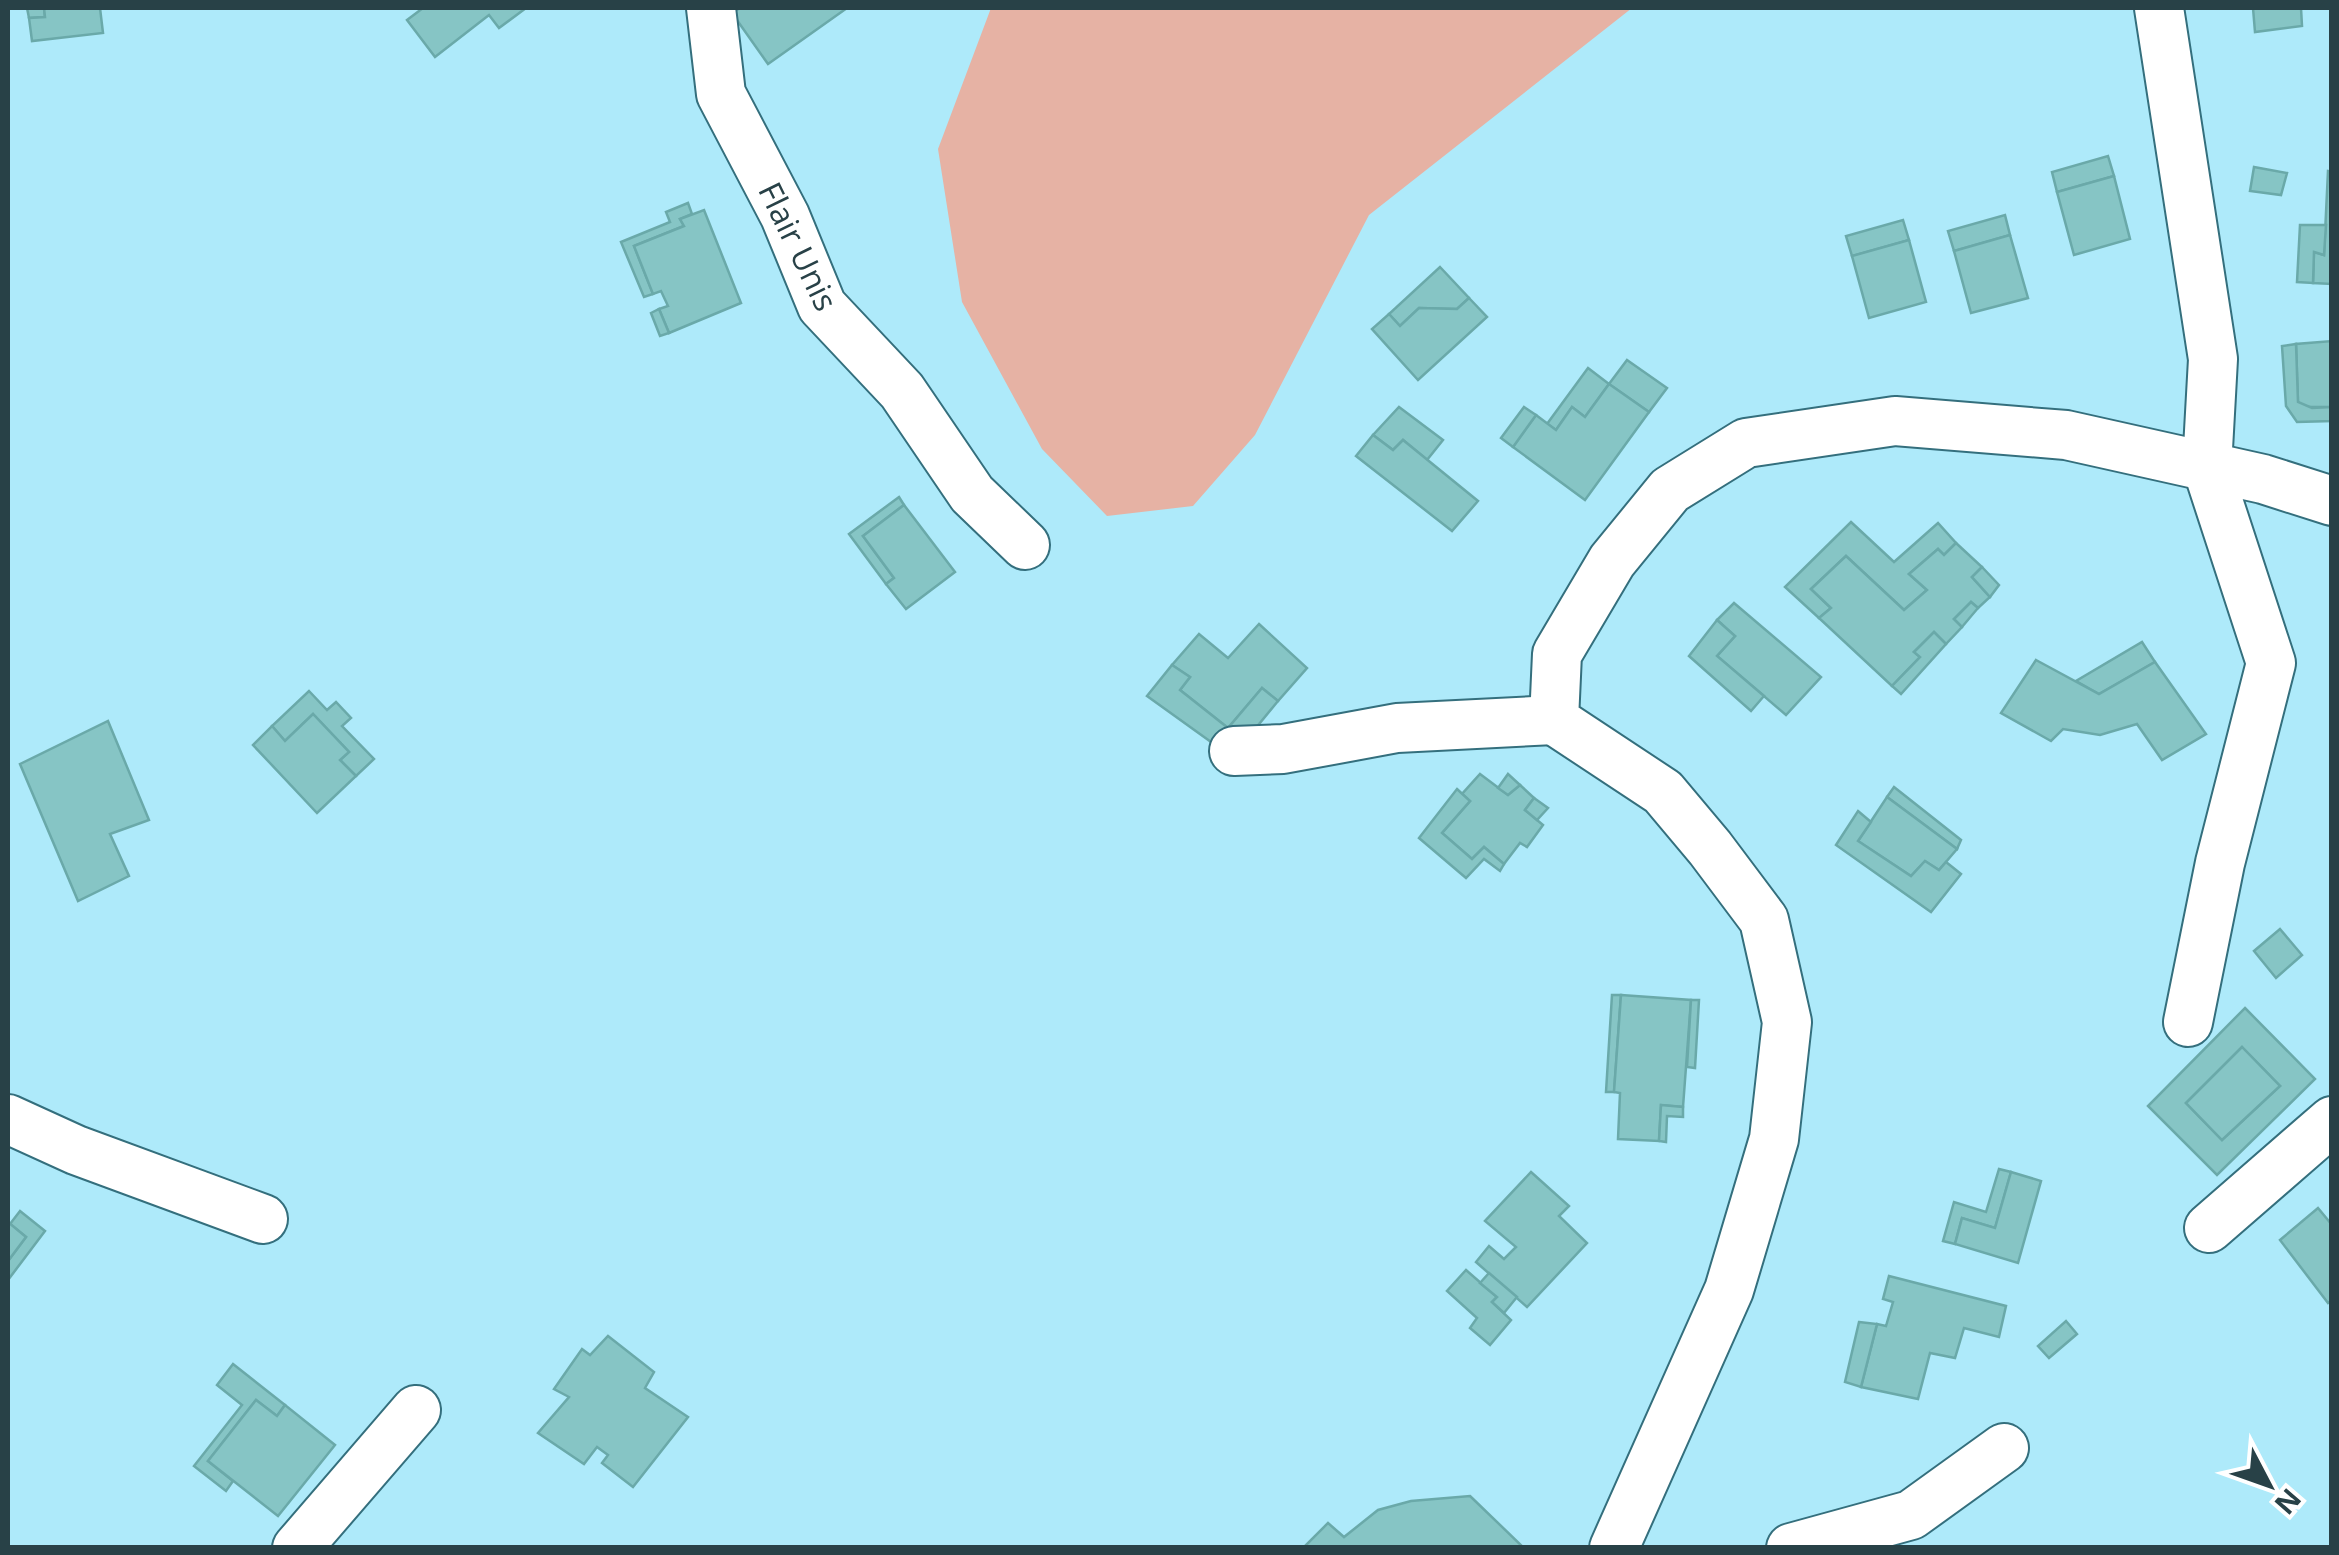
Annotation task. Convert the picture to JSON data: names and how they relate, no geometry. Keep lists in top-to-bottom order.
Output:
{
  "streets": {
    "street": ["Flair Unis"]
  },
  "north": "bottom right"
}
